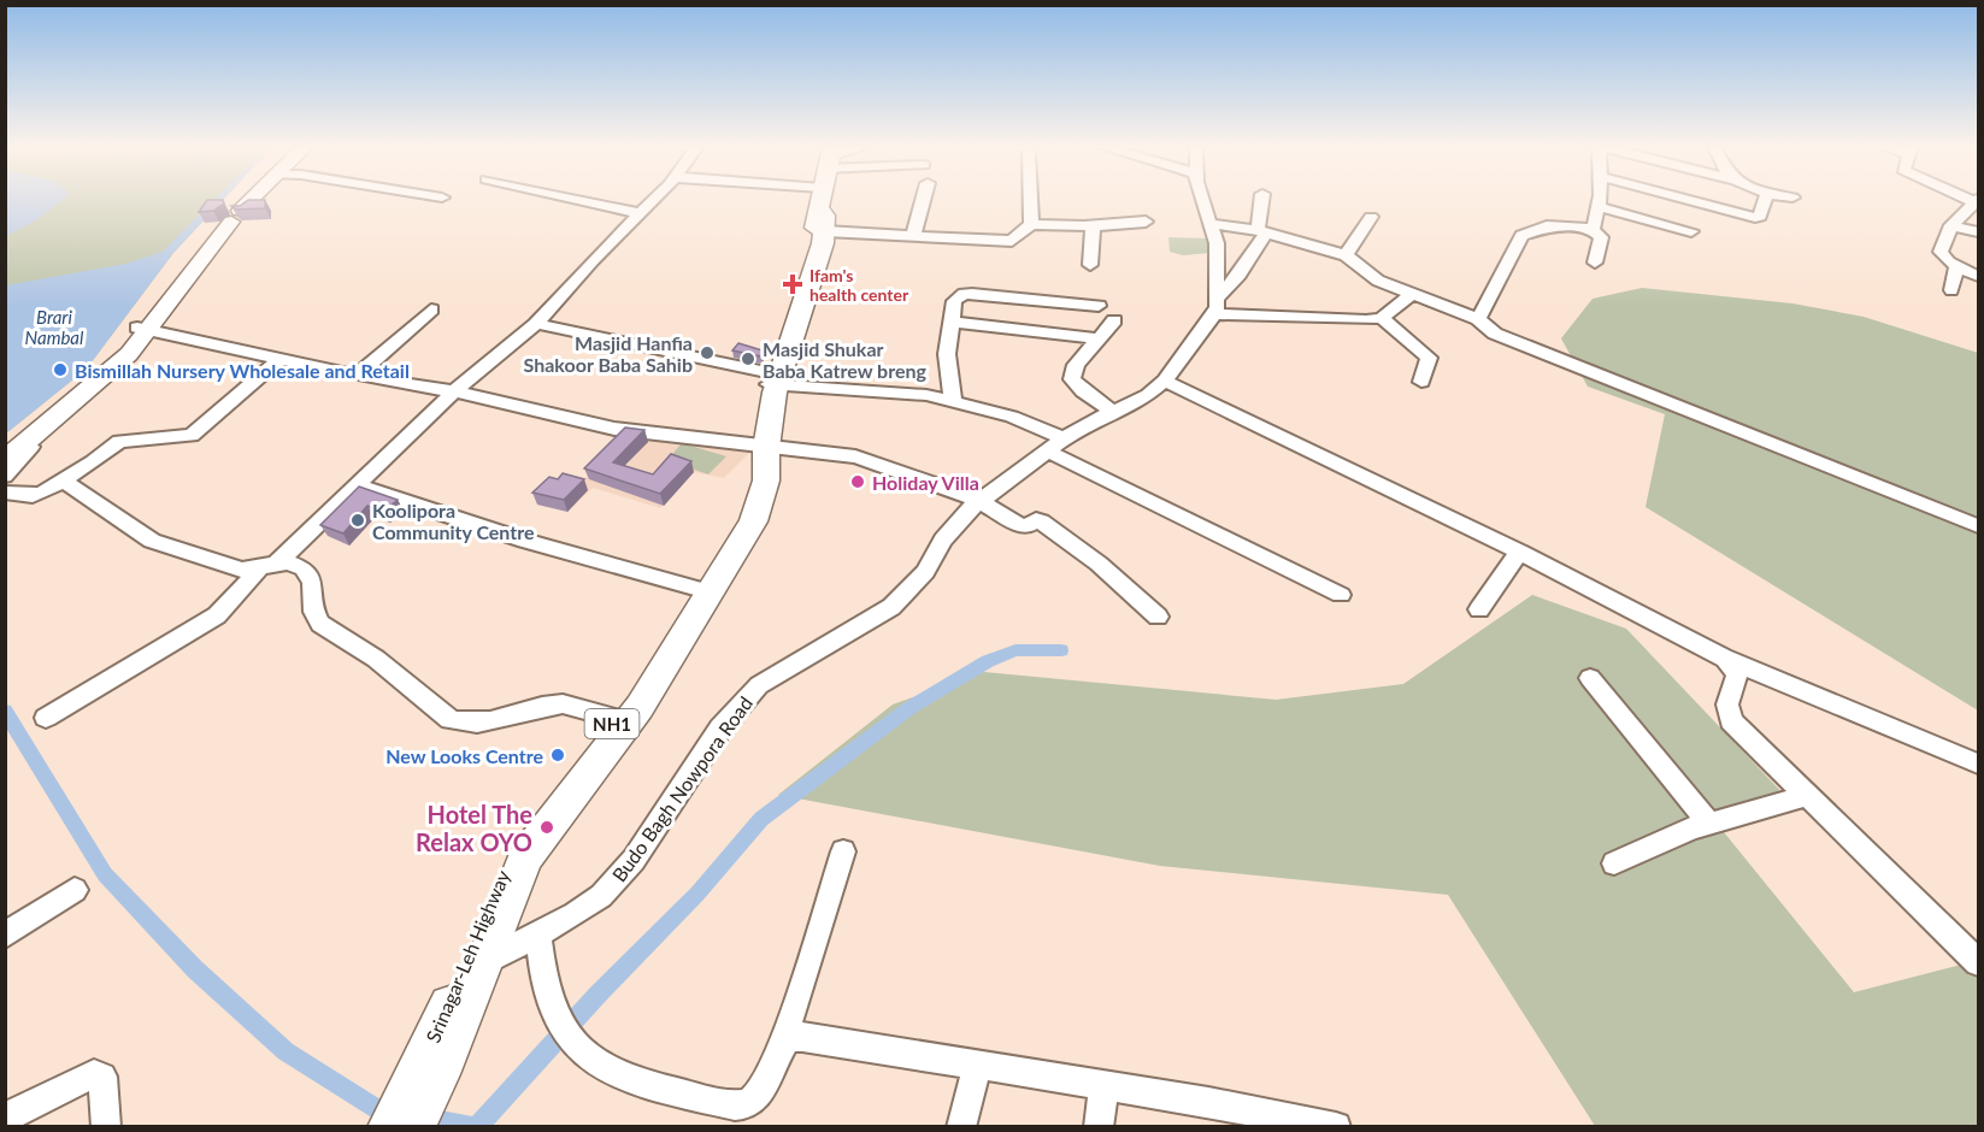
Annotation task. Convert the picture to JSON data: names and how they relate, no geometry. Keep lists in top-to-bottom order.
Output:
{
  "streets": {
    "highway": ["NH1", "Srinagar-Leh Highway"],
    "street": ["Budo Bagh Nowpora Road"]
  },
  "crossings": [
    ["NH1", "Budo Bagh Nowpora Road"],
    ["NH1", "Srinagar-Leh Highway"],
    ["Budo Bagh Nowpora Road", "Srinagar-Leh Highway"]
  ],
  "water": ["Brari Nambal"],
  "places": {
    "health": ["Ifam's health center"],
    "other": [
      "Masjid Hanfia Shakoor Baba Sahib",
      "Masjid Shukar Baba Katrew breng",
      "Bismillah Nursery Wholesale and Retail",
      "Holiday Villa",
      "Koolipora Community Centre",
      "New Looks Centre",
      "Hotel The Relax OYO"
    ]
  }
}
